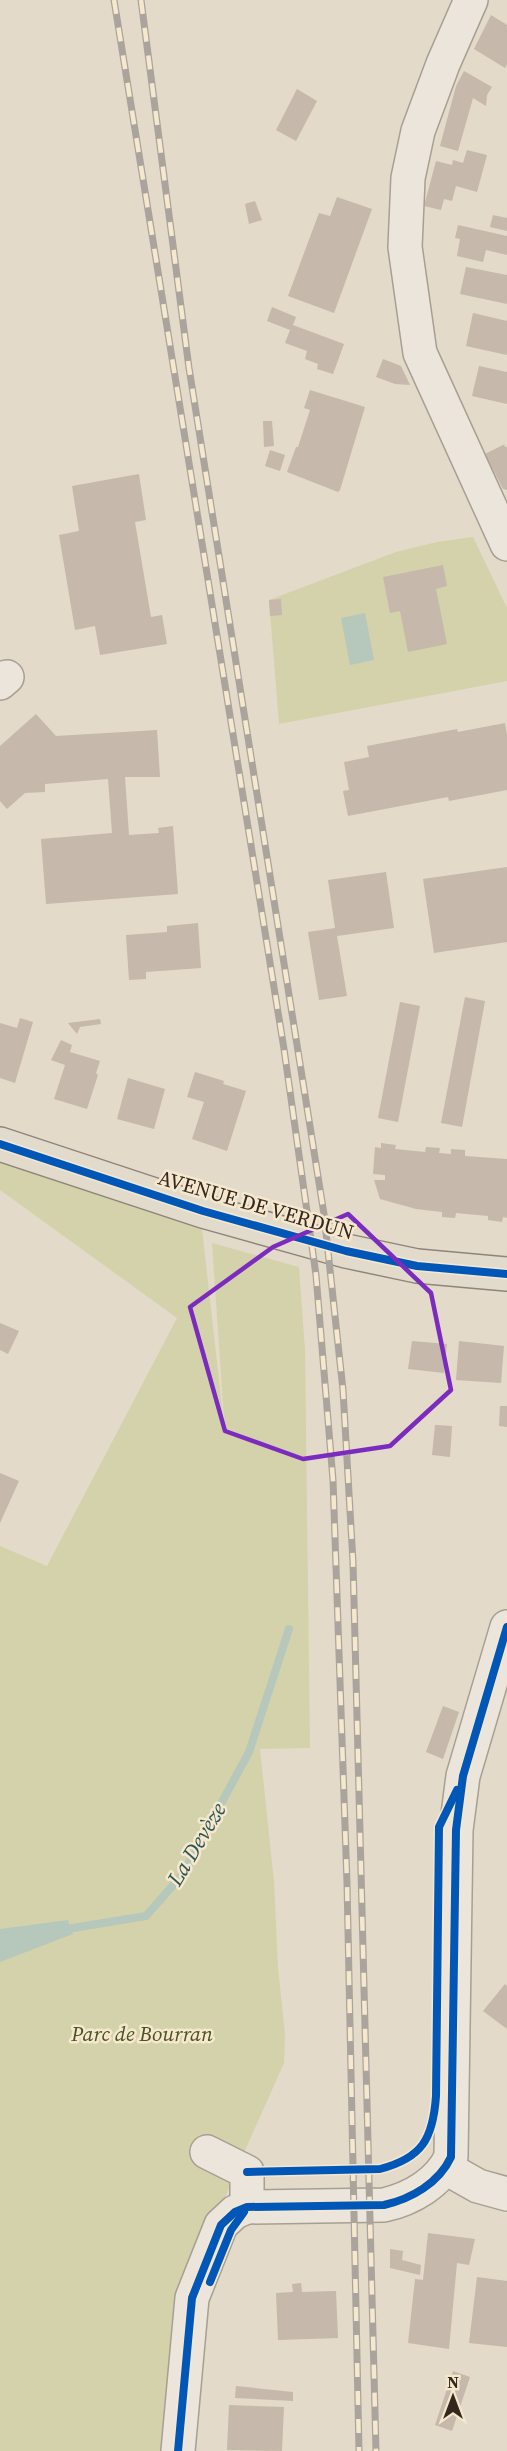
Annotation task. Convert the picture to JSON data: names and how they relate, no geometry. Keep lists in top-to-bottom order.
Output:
{
  "streets": {
    "main road": ["AVENUE DE VERDUN"]
  },
  "water": ["La Devèze"],
  "parks": ["Parc de Bourran"],
  "north": "top"
}
